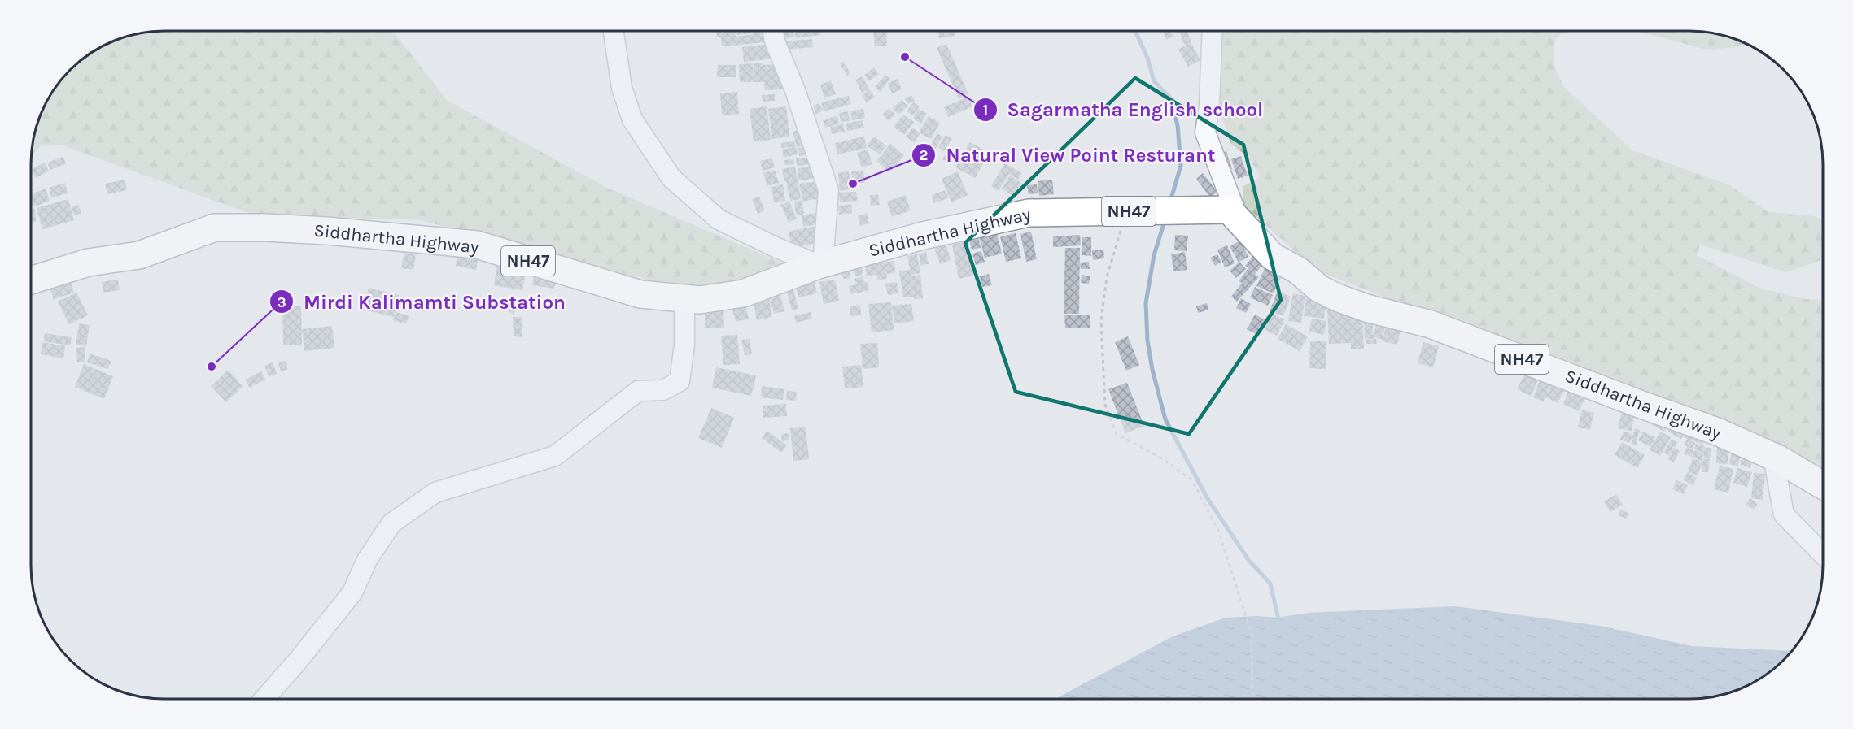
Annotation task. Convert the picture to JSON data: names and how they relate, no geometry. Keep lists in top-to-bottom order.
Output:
{
  "streets": {
    "highway": ["NH47", "Siddhartha Highway"]
  },
  "places": ["Sagarmatha English school", "Natural View Point Resturant", "Mirdi Kalimamti Substation"]
}
